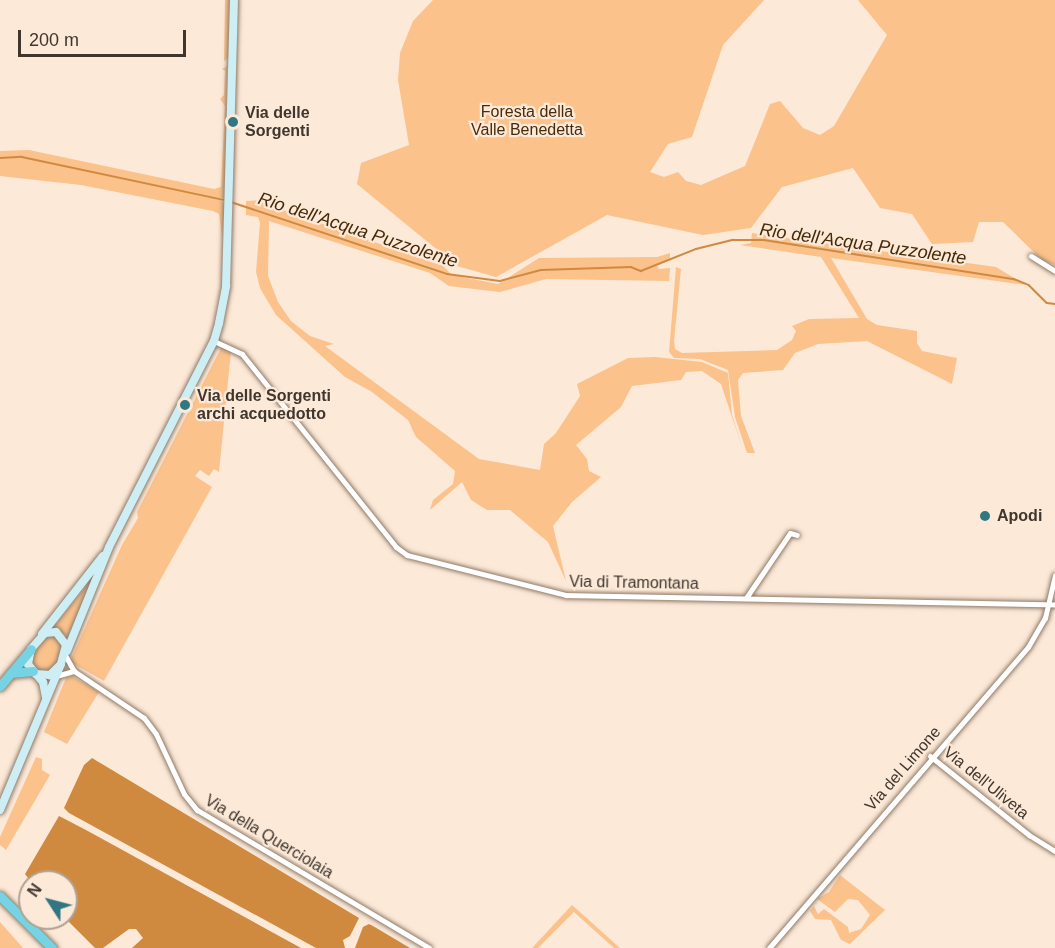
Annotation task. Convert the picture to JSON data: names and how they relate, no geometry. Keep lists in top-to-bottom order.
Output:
{
  "streets": {
    "street": [
      "Via di Tramontana",
      "Via del Limone",
      "Via dell'Uliveta",
      "Via della Querciolaia"
    ]
  },
  "crossings": [
    ["Via di Tramontana", "Via del Limone"],
    ["Via del Limone", "Via dell'Uliveta"]
  ],
  "water": ["Rio dell'Acqua Puzzolente"],
  "parks": ["Foresta della Valle Benedetta"],
  "places": ["Via delle Sorgenti", "Via delle Sorgenti archi acquedotto", "Apodi"],
  "scale_bar": "200 m",
  "north": "top left"
}
